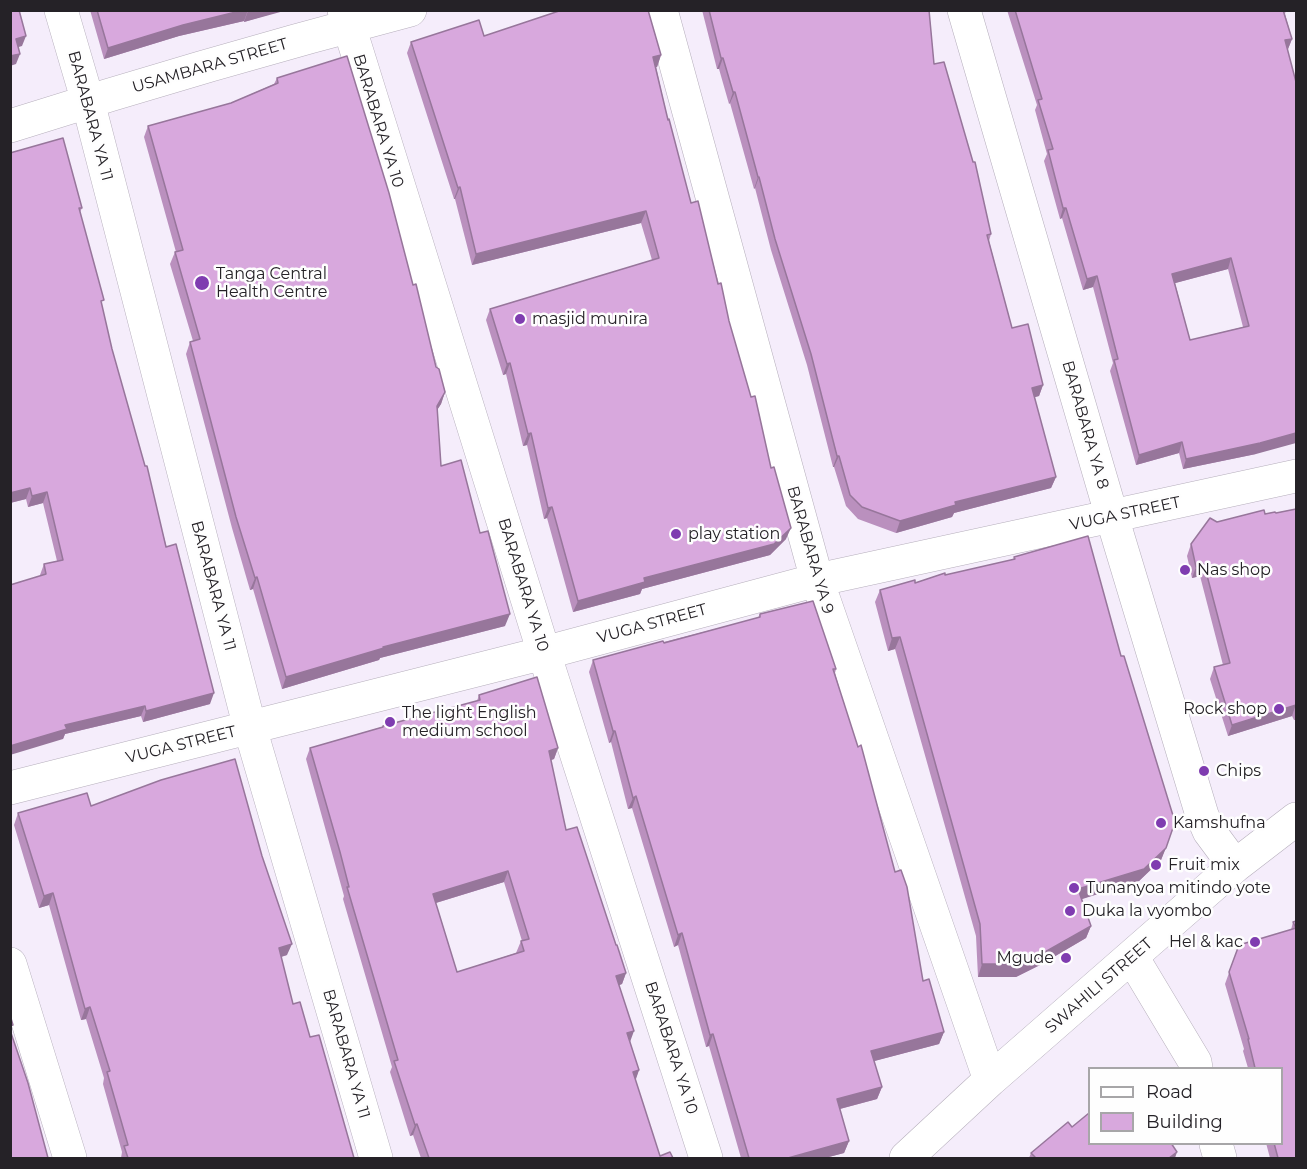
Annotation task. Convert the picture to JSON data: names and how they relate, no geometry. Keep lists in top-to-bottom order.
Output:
{
  "streets": {
    "street": [
      "USAMBARA STREET",
      "BARABARA YA 11",
      "BARABARA YA 10",
      "BARABARA YA 8",
      "VUGA STREET",
      "BARABARA YA 9",
      "SWAHILI STREET"
    ]
  },
  "crossings": [
    ["USAMBARA STREET", "BARABARA YA 11"],
    ["USAMBARA STREET", "BARABARA YA 10"],
    ["BARABARA YA 11", "VUGA STREET"],
    ["BARABARA YA 10", "VUGA STREET"],
    ["BARABARA YA 8", "VUGA STREET"],
    ["BARABARA YA 8", "SWAHILI STREET"],
    ["VUGA STREET", "BARABARA YA 9"],
    ["BARABARA YA 9", "SWAHILI STREET"]
  ],
  "places": [
    "Tanga Central Health Centre",
    "masjid munira",
    "play station",
    "Nas shop",
    "Rock shop",
    "The light English medium school",
    "Chips",
    "Kamshufna",
    "Fruit mix",
    "Tunanyoa mitindo yote",
    "Duka la vyombo",
    "Hel & kac",
    "Mgude"
  ],
  "legend": ["Road", "Building"]
}
